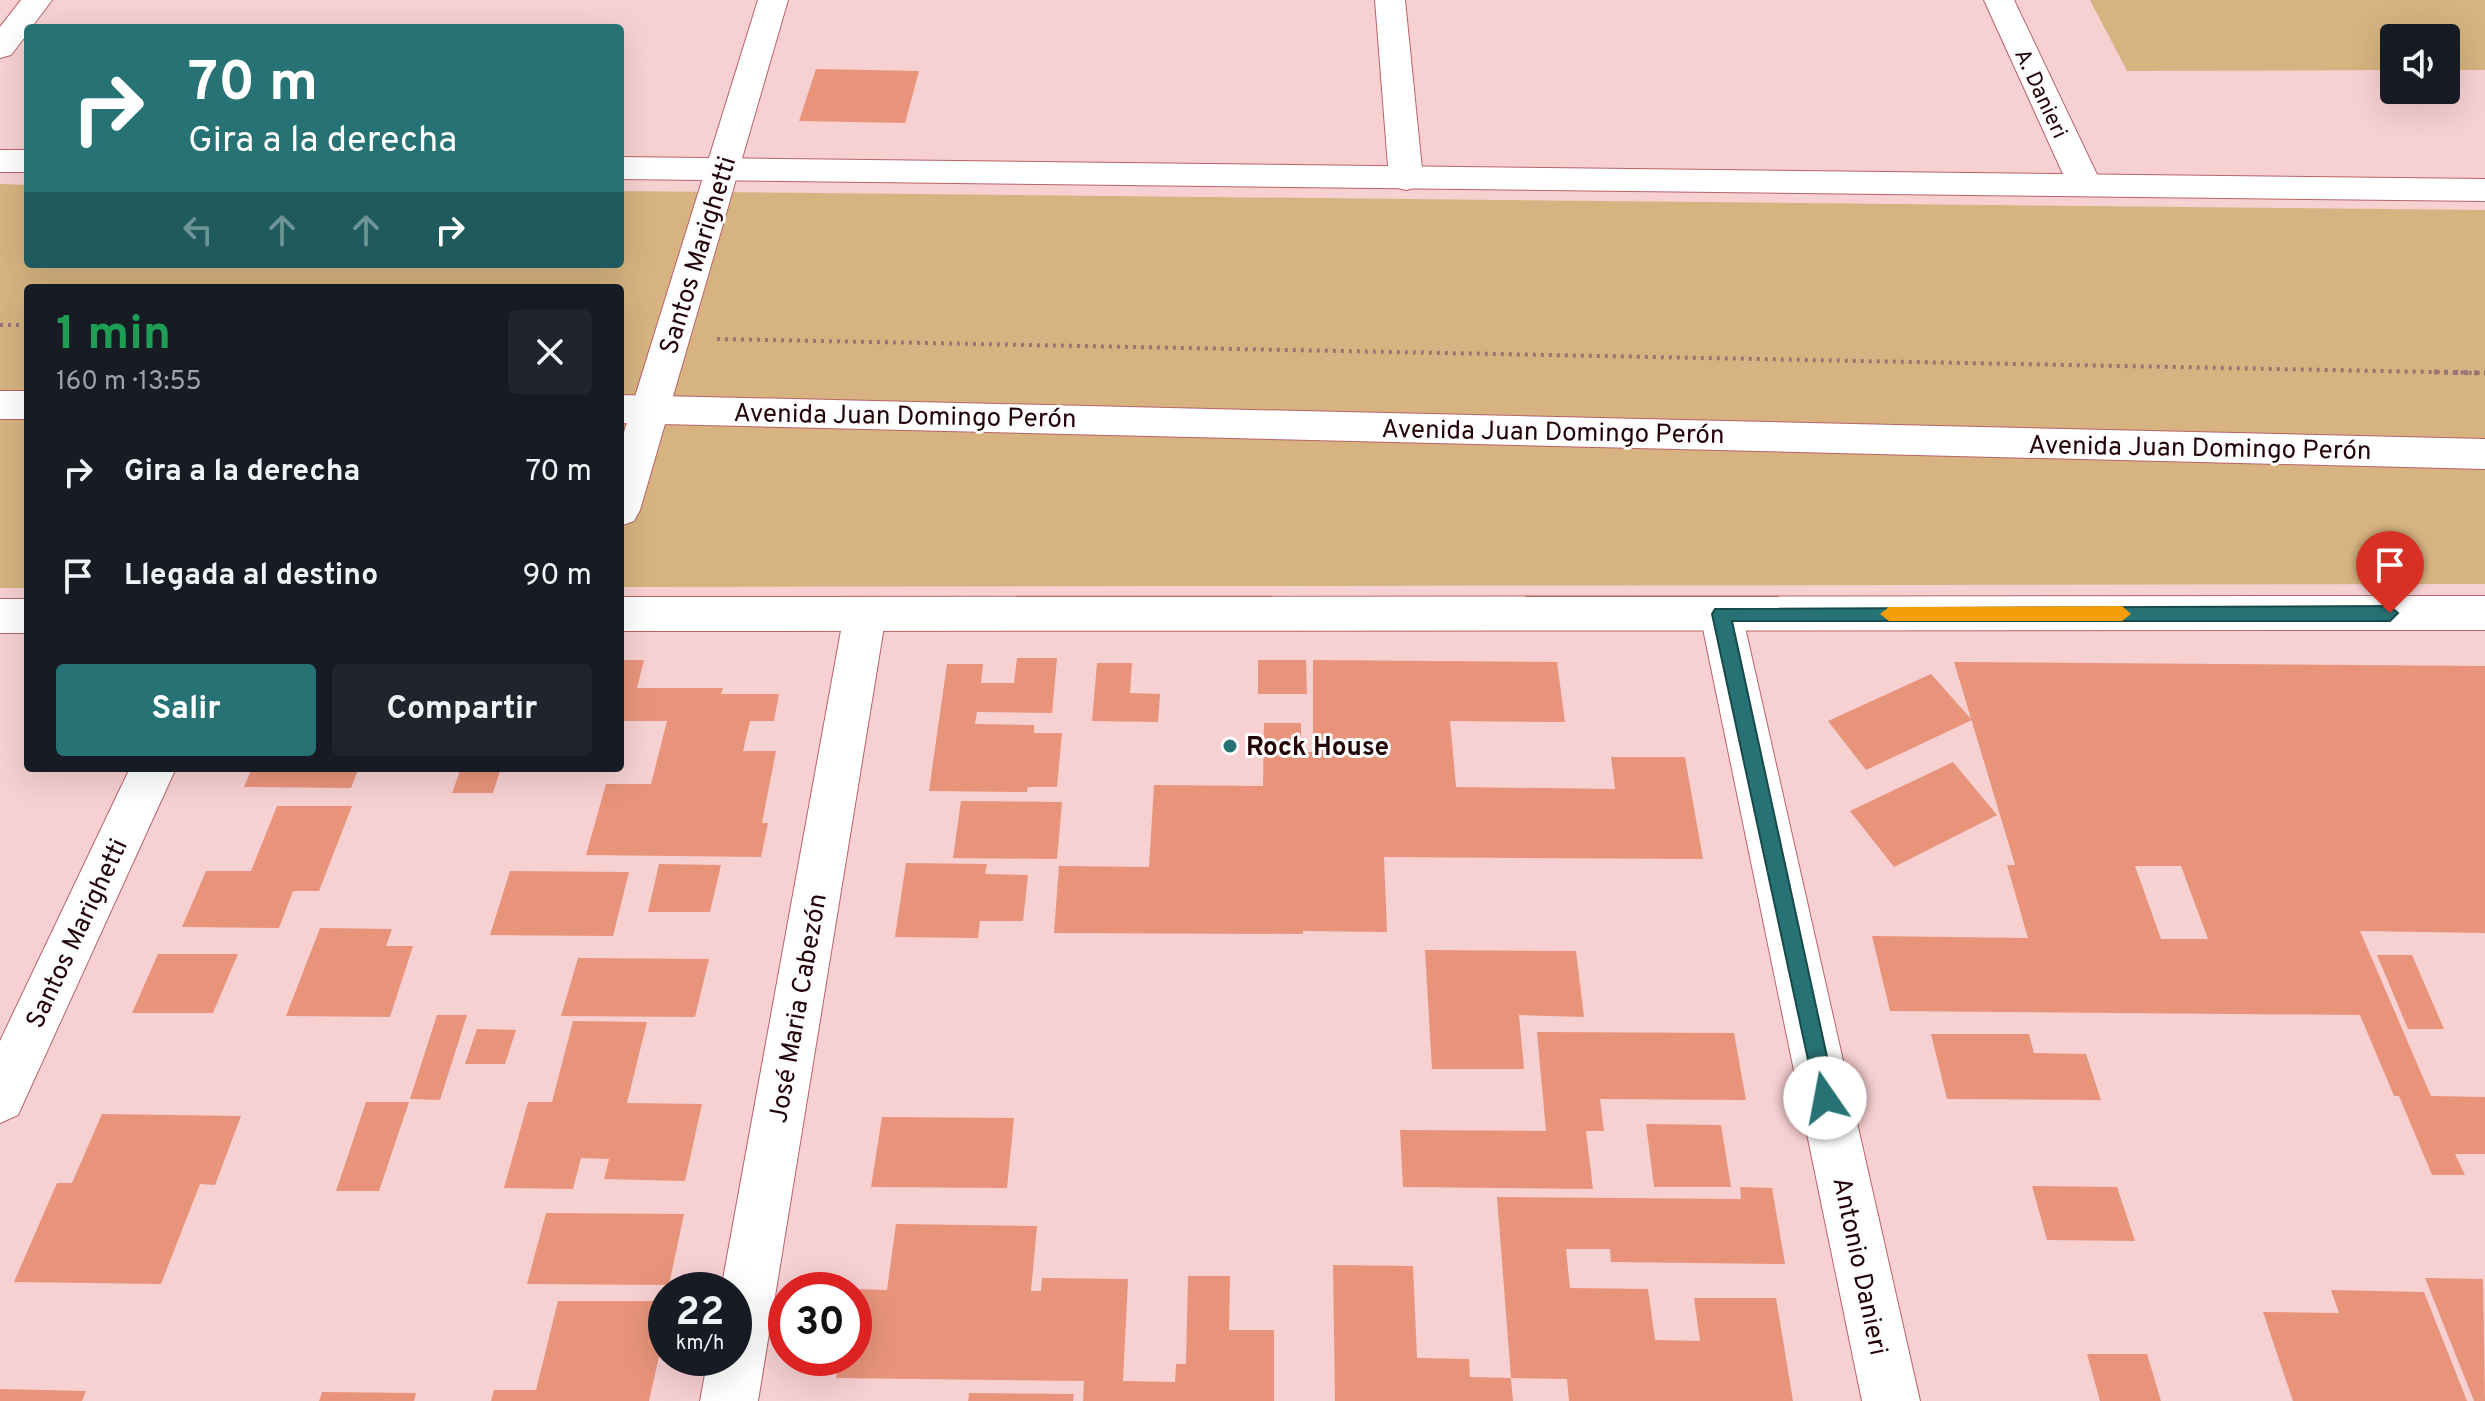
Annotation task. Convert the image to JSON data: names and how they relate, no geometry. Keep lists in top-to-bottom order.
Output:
{
  "streets": {
    "main road": [
      "A. Danieri",
      "Santos Marighetti",
      "Avenida Juan Domingo Perón",
      "José Maria Cabezón",
      "Antonio Danieri"
    ]
  },
  "crossings": [
    ["Santos Marighetti", "Avenida Juan Domingo Perón"]
  ],
  "places": ["Rock House"],
  "page": {
    "turn": ["70 m", "Gira a la derecha"],
    "heading": ["1 min", "160 m · 13:55"],
    "list": [
      {
        "name": "Gira a la derecha",
        "value": "70 m"
      },
      {
        "name": "Llegada al destino",
        "value": "90 m"
      }
    ],
    "buttons": ["Salir", "Compartir"],
    "speed": "22 km/h",
    "limit": "30"
  }
}
